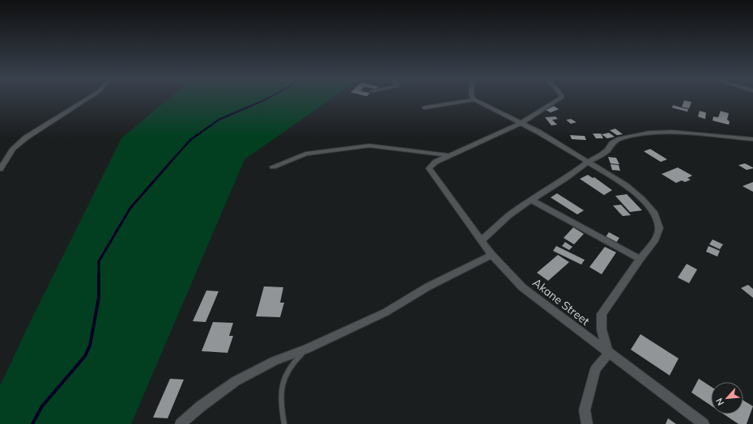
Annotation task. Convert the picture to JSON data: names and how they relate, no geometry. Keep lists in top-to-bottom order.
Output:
{
  "streets": {
    "street": ["Akane Street"]
  },
  "north": "bottom left"
}
